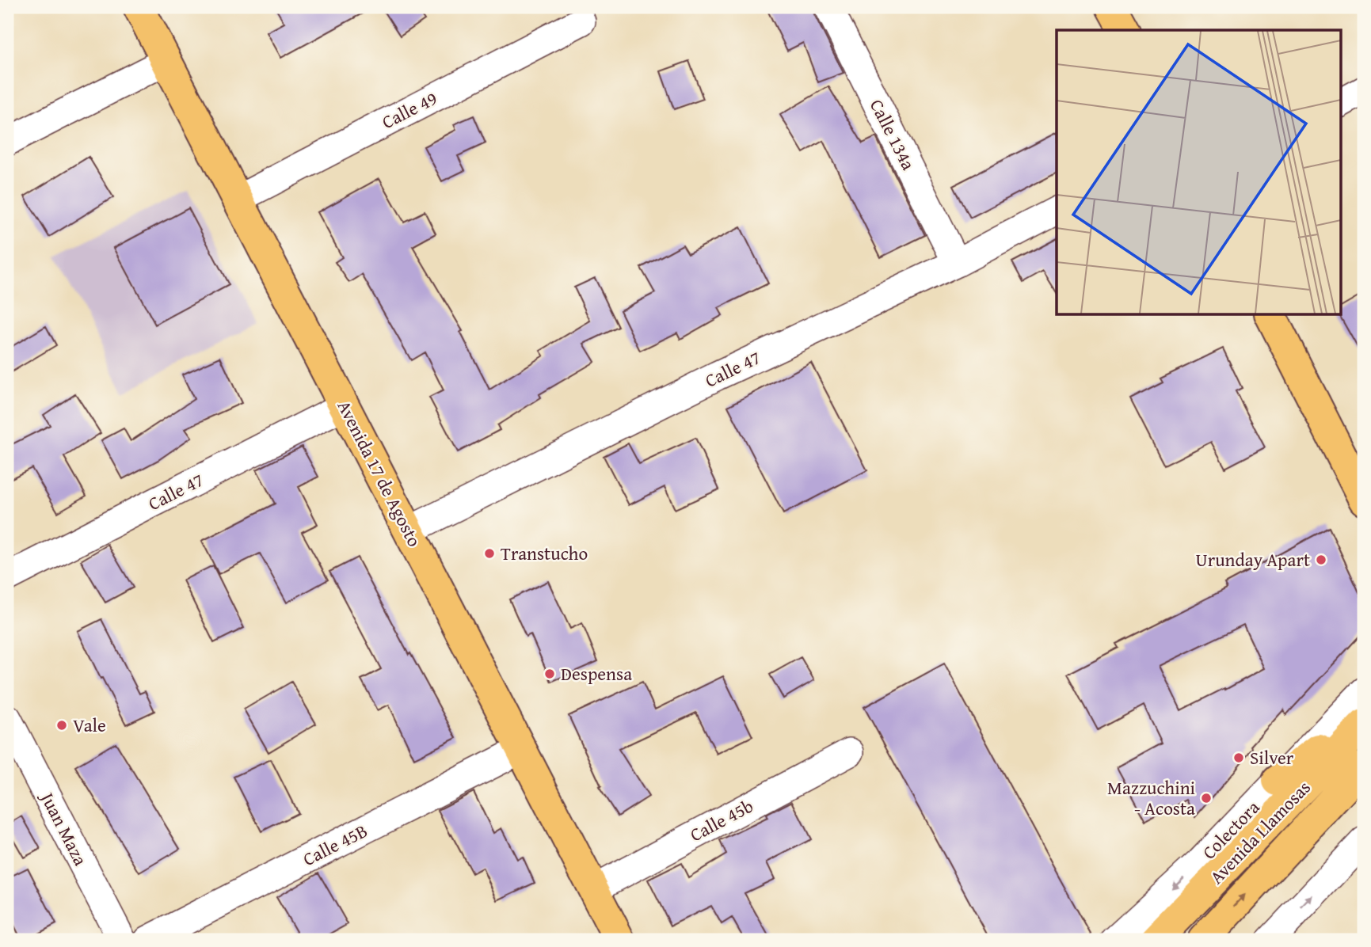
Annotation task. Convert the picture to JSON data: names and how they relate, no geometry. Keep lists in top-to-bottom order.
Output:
{
  "streets": {
    "main road": ["Avenida 17 de Agosto", "Avenida Llamosas"],
    "street": [
      "Calle 49",
      "Calle 134a",
      "Calle 47",
      "Calle 45b",
      "Juan Maza",
      "Colectora",
      "Calle 45B"
    ]
  },
  "crossings": [
    ["Calle 49", "Avenida 17 de Agosto"],
    ["Calle 134a", "Calle 47"],
    ["Calle 47", "Avenida 17 de Agosto"],
    ["Avenida 17 de Agosto", "Calle 45b"],
    ["Avenida 17 de Agosto", "Calle 45B"]
  ],
  "places": [
    "Transtucho",
    "Urunday Apart",
    "Despensa",
    "Vale",
    "Silver",
    "Mazzuchini - Acosta"
  ]
}
